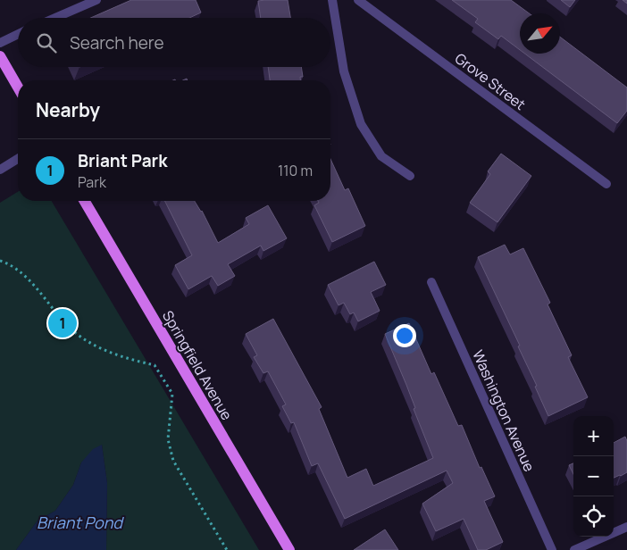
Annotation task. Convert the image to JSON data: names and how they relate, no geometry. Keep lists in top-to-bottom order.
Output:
{
  "streets": {
    "main road": ["Springfield Avenue"],
    "street": ["Grove Street", "Washington Avenue"]
  },
  "water": ["Briant Pond"],
  "north": "top right",
  "page": {
    "search": "Search here",
    "heading": "Nearby",
    "list": [
      {
        "mark": "1",
        "name": "Briant Park",
        "note": "Park",
        "value": "110 m"
      }
    ],
    "pins": "1",
    "map_buttons": ["+", "−"]
  }
}
